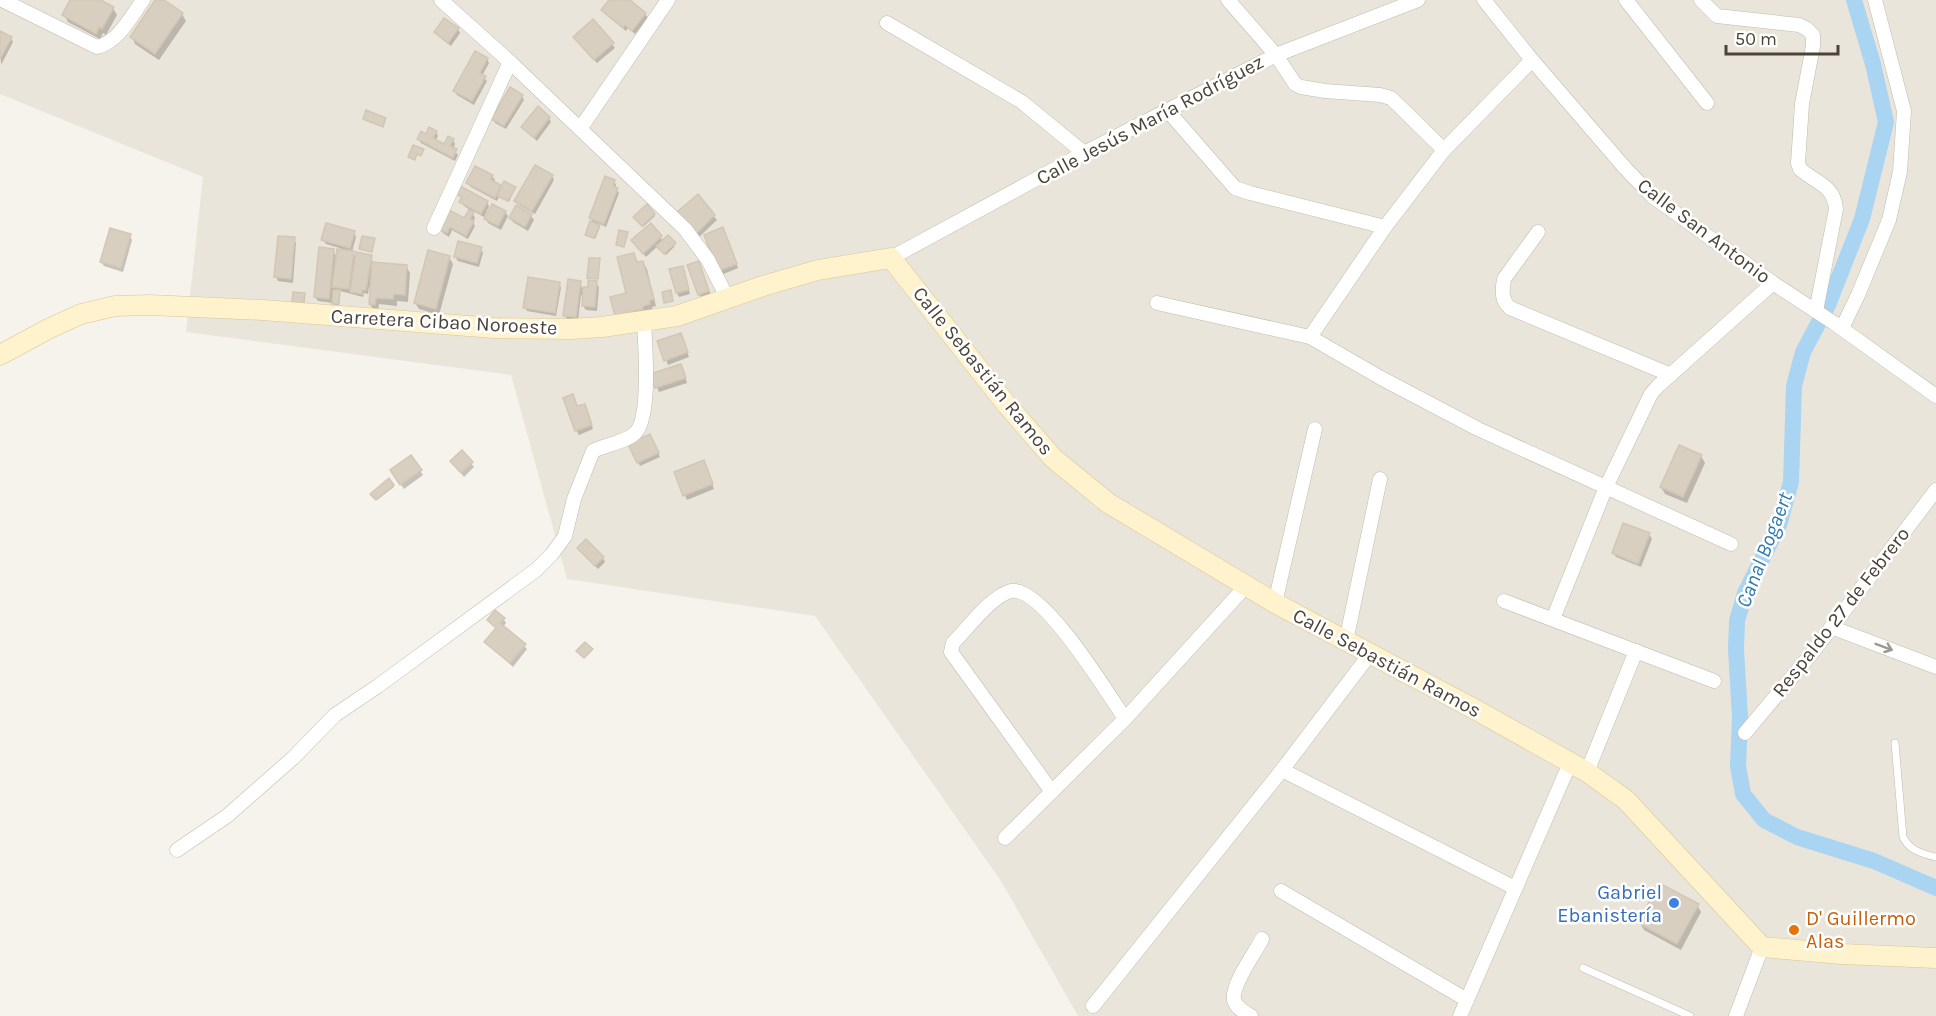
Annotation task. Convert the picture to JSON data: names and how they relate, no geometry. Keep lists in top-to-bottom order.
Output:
{
  "streets": {
    "main road": ["Carretera Cibao Noroeste", "Calle Sebastián Ramos"],
    "street": ["Calle Jesús María Rodríguez", "Calle San Antonio", "Respaldo 27 de Febrero"]
  },
  "crossings": [
    ["Calle Jesús María Rodríguez", "Carretera Cibao Noroeste"],
    ["Calle Jesús María Rodríguez", "Calle Sebastián Ramos"],
    ["Carretera Cibao Noroeste", "Calle Sebastián Ramos"]
  ],
  "water": ["Canal Bogaert"],
  "places": ["Gabriel Ebanistería", "D' Guillermo Alas"],
  "scale_bar": "50 m"
}
